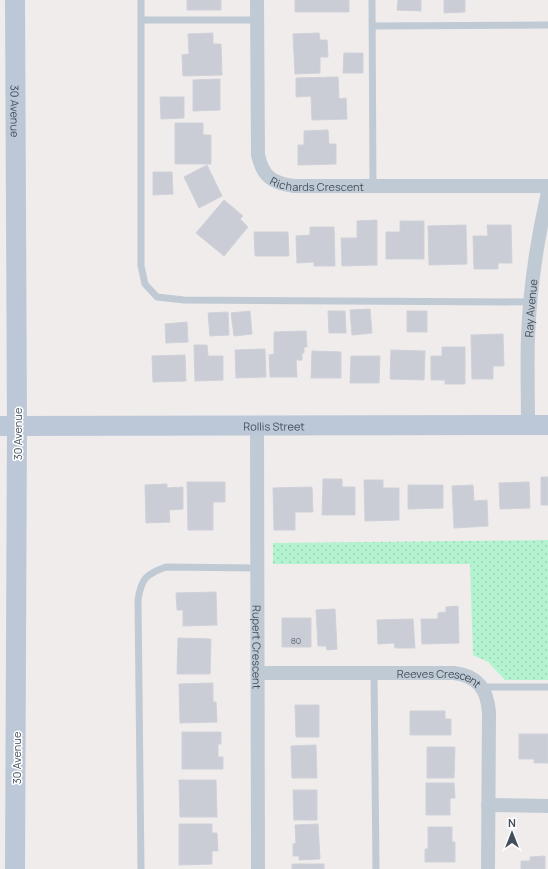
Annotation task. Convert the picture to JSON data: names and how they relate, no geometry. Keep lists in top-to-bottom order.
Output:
{
  "streets": {
    "main road": ["30 Avenue", "Rollis Street"],
    "street": [
      "Richards Crescent",
      "Ray Avenue",
      "Rupert Crescent",
      "Reeves Crescent"
    ]
  },
  "crossings": [
    ["30 Avenue", "Rollis Street"],
    ["Ray Avenue", "Rollis Street"],
    ["Rollis Street", "Rupert Crescent"],
    ["Rupert Crescent", "Reeves Crescent"]
  ],
  "house_numbers": ["80"],
  "north": "top"
}
